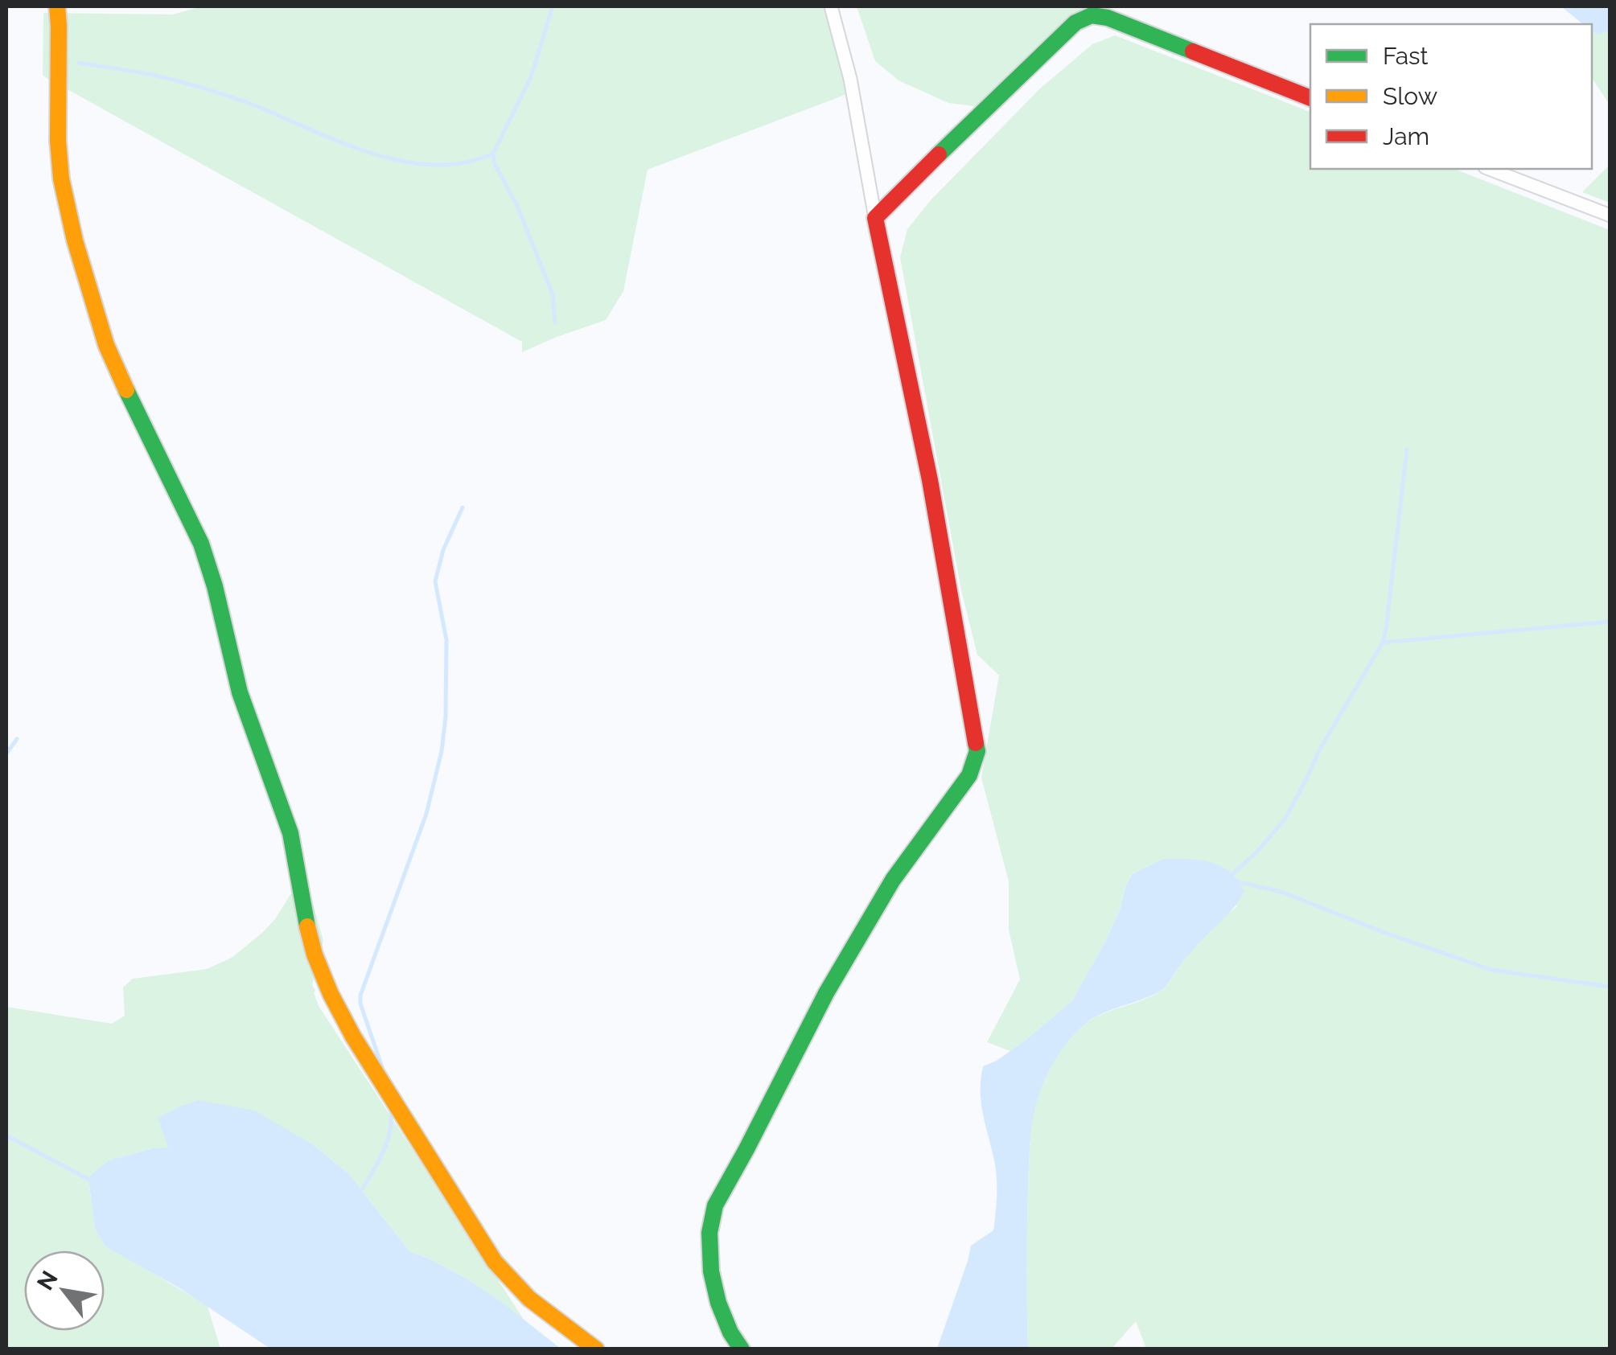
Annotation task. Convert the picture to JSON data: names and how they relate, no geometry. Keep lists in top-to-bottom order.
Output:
{
  "legend": ["Fast", "Slow", "Jam"],
  "north": "top left"
}
